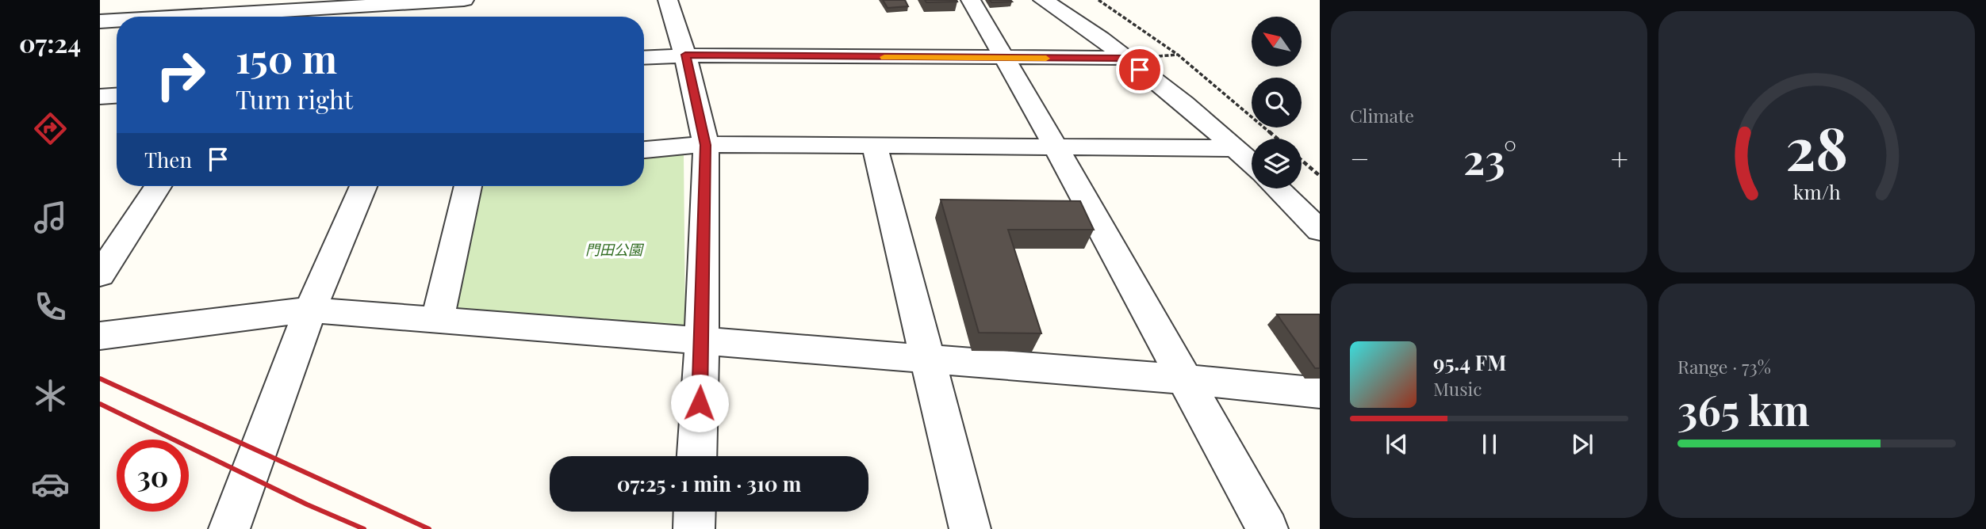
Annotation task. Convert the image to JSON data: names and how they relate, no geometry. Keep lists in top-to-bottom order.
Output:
{
  "parks": ["門田公園"],
  "north": "top left",
  "page": {
    "tabs": "07:24",
    "tile": [
      "Climate",
      ["Range · 73%", "365 km"]
    ],
    "turn": ["150 m", "Turn right"],
    "then": "Then",
    "heat": ["−", "23°", "+"],
    "song": ["95.4 FM", "Music"],
    "limit": "30",
    "trip": "07:25 · 1 min · 310 m",
    "gauge": ["28", "km/h"]
  }
}
